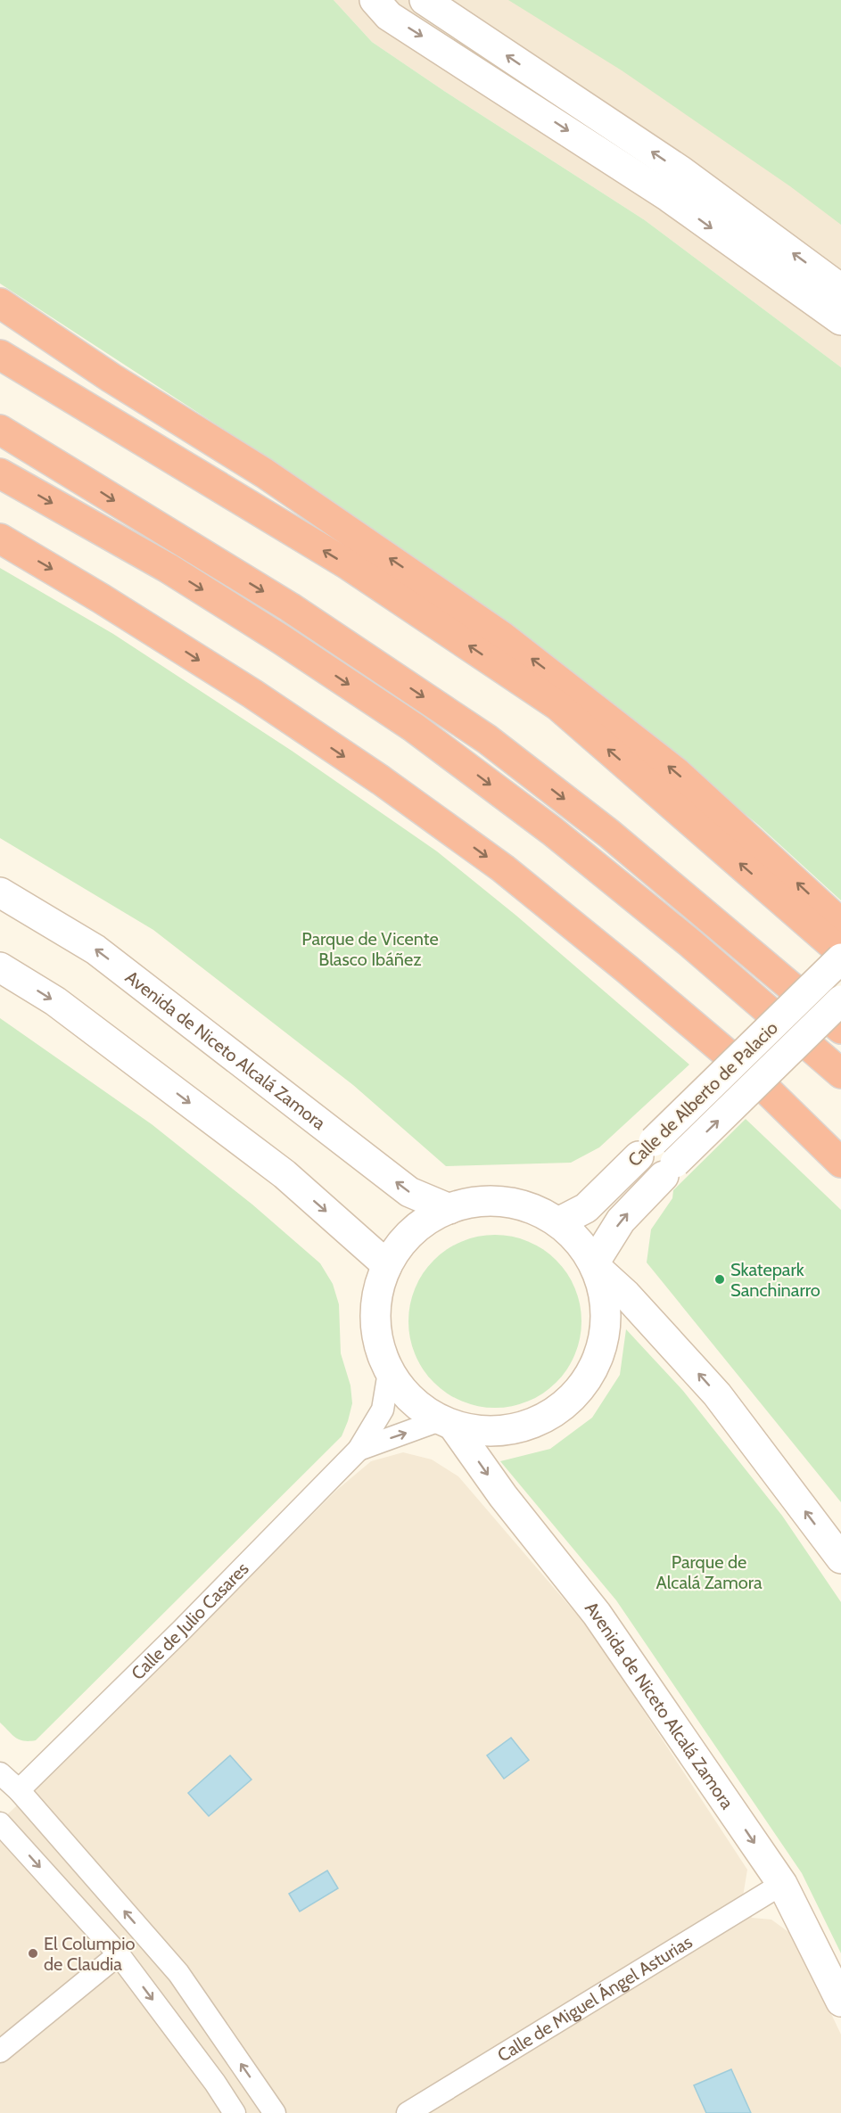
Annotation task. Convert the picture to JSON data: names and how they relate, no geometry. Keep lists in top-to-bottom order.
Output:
{
  "streets": {
    "street": [
      "Avenida de Niceto Alcalá Zamora",
      "Calle de Alberto de Palacio",
      "Calle de Julio Casares",
      "Calle de Miguel Ángel Asturias"
    ]
  },
  "crossings": [
    ["Avenida de Niceto Alcalá Zamora", "Calle de Julio Casares"],
    ["Avenida de Niceto Alcalá Zamora", "Calle de Miguel Ángel Asturias"]
  ],
  "parks": ["Parque de Vicente Blasco Ibáñez", "Parque de Alcalá Zamora"],
  "places": ["Skatepark Sanchinarro", "El Columpio de Claudia"]
}
